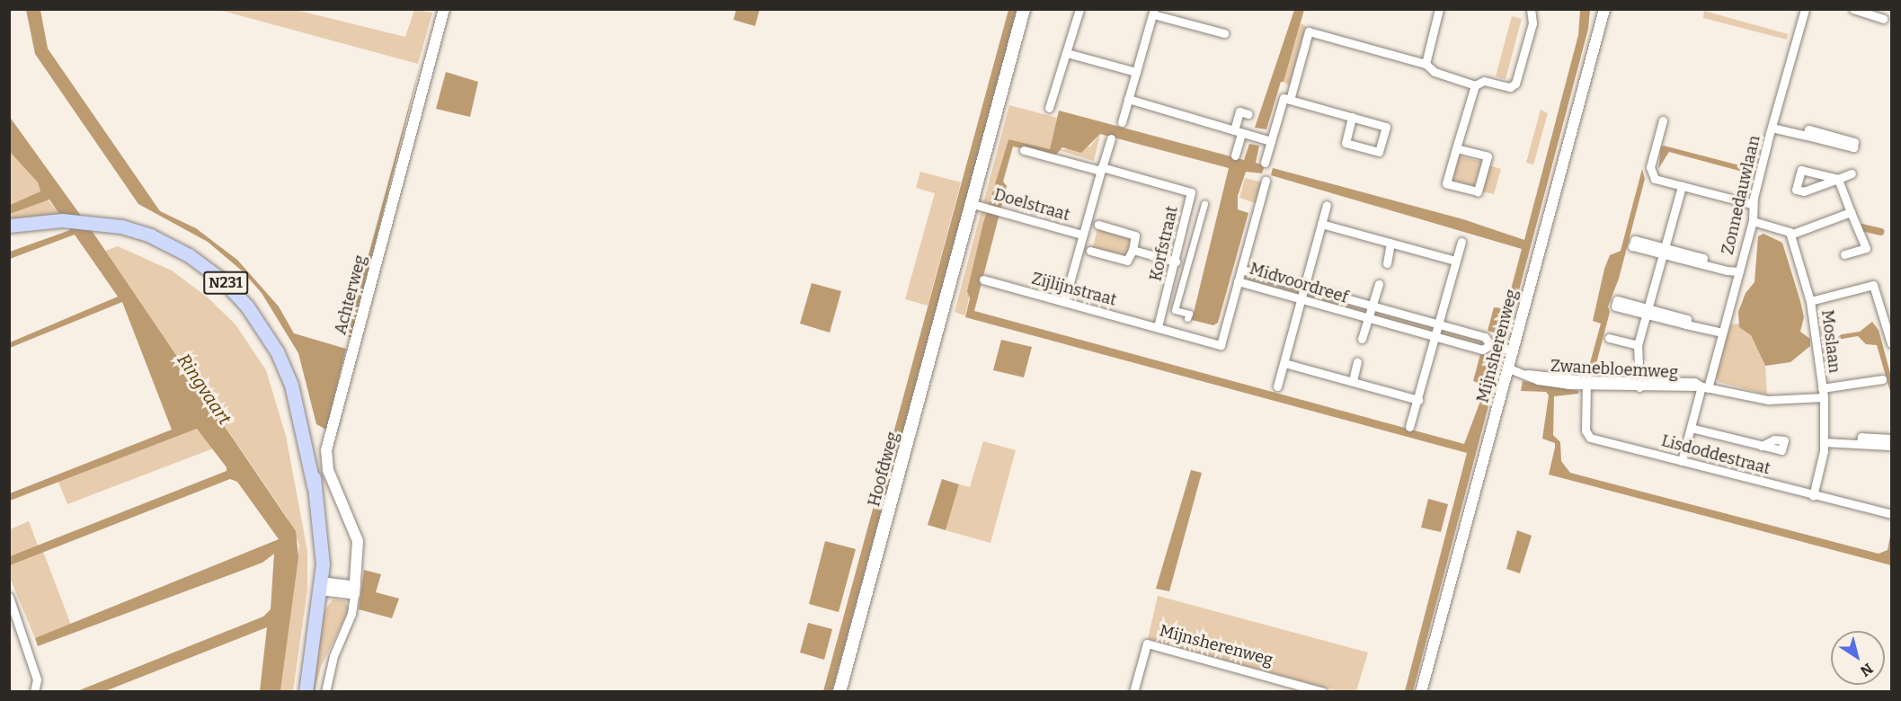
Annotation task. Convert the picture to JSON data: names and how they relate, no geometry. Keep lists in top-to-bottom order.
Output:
{
  "streets": {
    "main road": ["N231", "Hoofdweg"],
    "street": [
      "Zonnedauwlaan",
      "Doelstraat",
      "Korfstraat",
      "Midvoordreef",
      "Zijlijnstraat",
      "Achterweg",
      "Moslaan",
      "Mijnsherenweg",
      "Zwanebloemweg",
      "Lisdoddestraat"
    ]
  },
  "crossings": [
    ["Zonnedauwlaan", "Zwanebloemweg"],
    ["Zonnedauwlaan", "Lisdoddestraat"],
    ["Doelstraat", "Hoofdweg"],
    ["Korfstraat", "Zijlijnstraat"],
    ["Midvoordreef", "Zijlijnstraat"],
    ["Midvoordreef", "Mijnsherenweg"],
    ["Moslaan", "Zwanebloemweg"],
    ["Moslaan", "Lisdoddestraat"],
    ["Mijnsherenweg", "Zwanebloemweg"],
    ["Zwanebloemweg", "Lisdoddestraat"]
  ],
  "water": ["Ringvaart"],
  "north": "bottom right"
}
